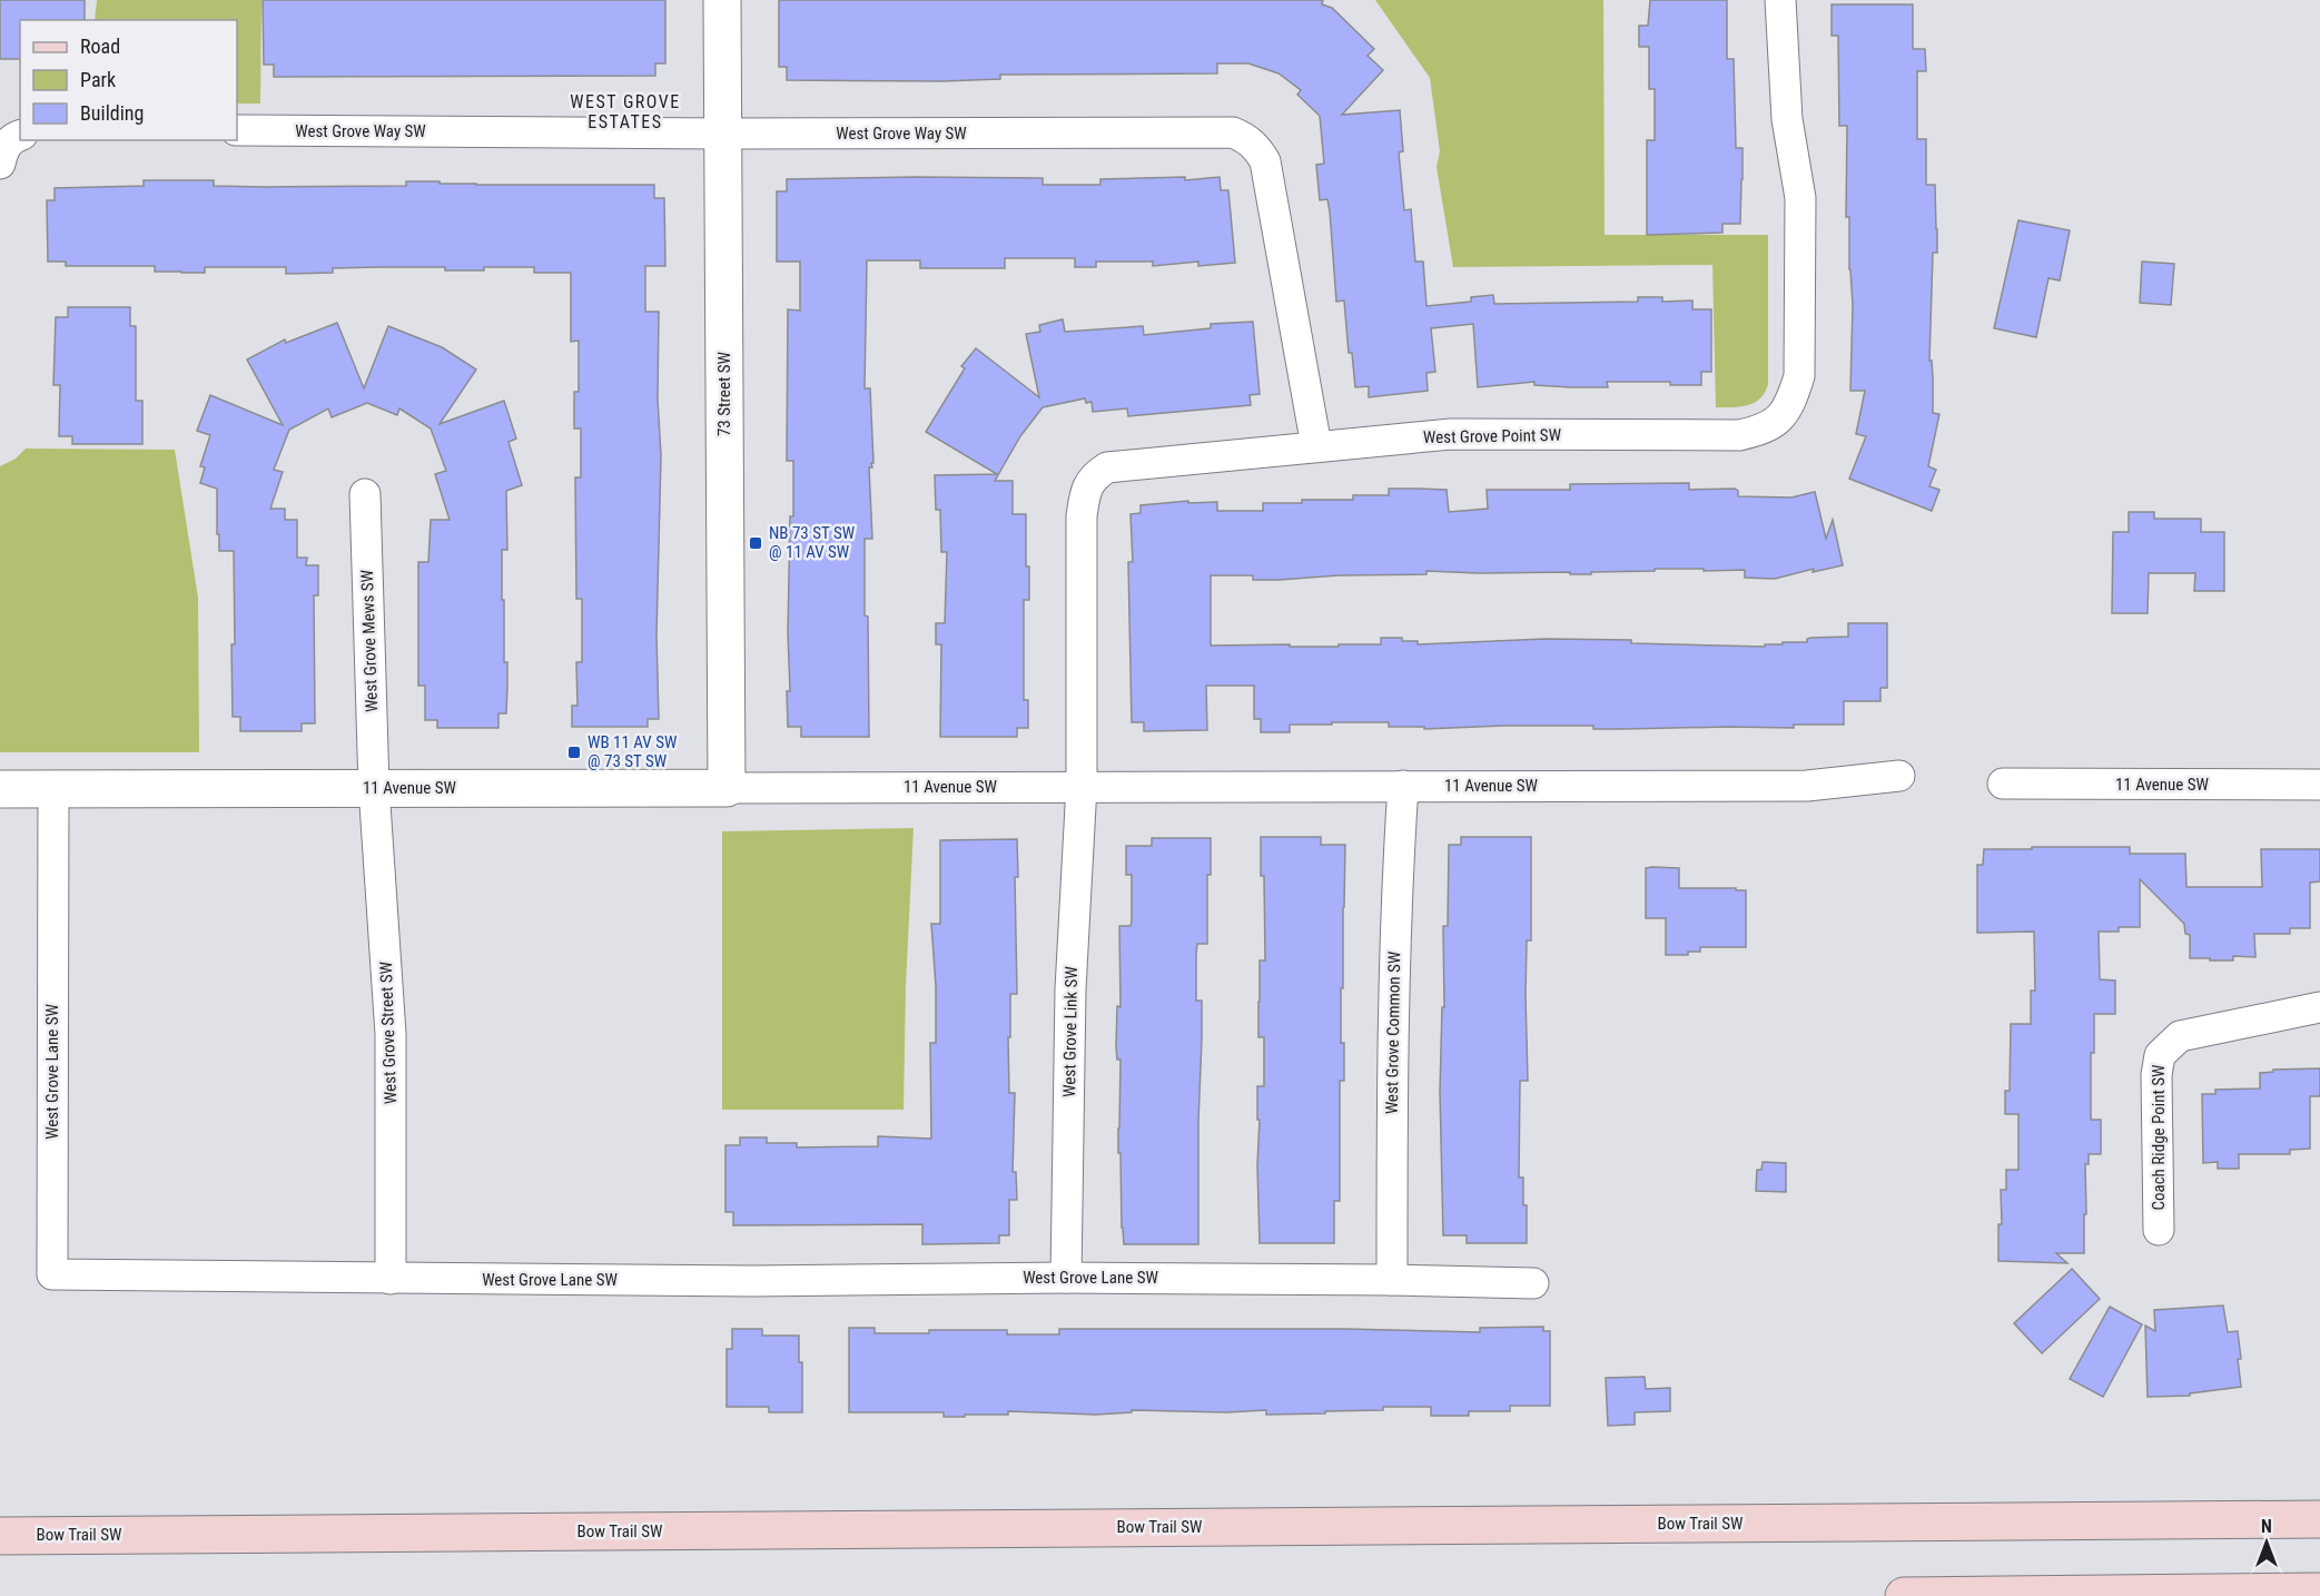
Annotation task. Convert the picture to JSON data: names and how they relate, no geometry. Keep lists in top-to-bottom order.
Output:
{
  "streets": {
    "main road": ["Bow Trail SW"],
    "street": [
      "West Grove Way SW",
      "73 Street SW",
      "West Grove Point SW",
      "West Grove Mews SW",
      "11 Avenue SW",
      "West Grove Link SW",
      "West Grove Street SW",
      "West Grove Common SW",
      "West Grove Lane SW",
      "Coach Ridge Point SW"
    ]
  },
  "crossings": [
    ["West Grove Way SW", "73 Street SW"],
    ["West Grove Way SW", "West Grove Point SW"],
    ["73 Street SW", "11 Avenue SW"],
    ["West Grove Point SW", "11 Avenue SW"],
    ["West Grove Point SW", "West Grove Link SW"],
    ["West Grove Mews SW", "11 Avenue SW"],
    ["West Grove Mews SW", "West Grove Street SW"],
    ["11 Avenue SW", "West Grove Link SW"],
    ["11 Avenue SW", "West Grove Street SW"],
    ["11 Avenue SW", "West Grove Common SW"],
    ["11 Avenue SW", "West Grove Lane SW"],
    ["West Grove Link SW", "West Grove Lane SW"],
    ["West Grove Street SW", "West Grove Lane SW"],
    ["West Grove Common SW", "West Grove Lane SW"]
  ],
  "districts": ["WEST GROVE ESTATES"],
  "places": {
    "transit": ["NB 73 ST SW @ 11 AV SW", "WB 11 AV SW @ 73 ST SW"]
  },
  "legend": ["Road", "Park", "Building"],
  "north": "top"
}
